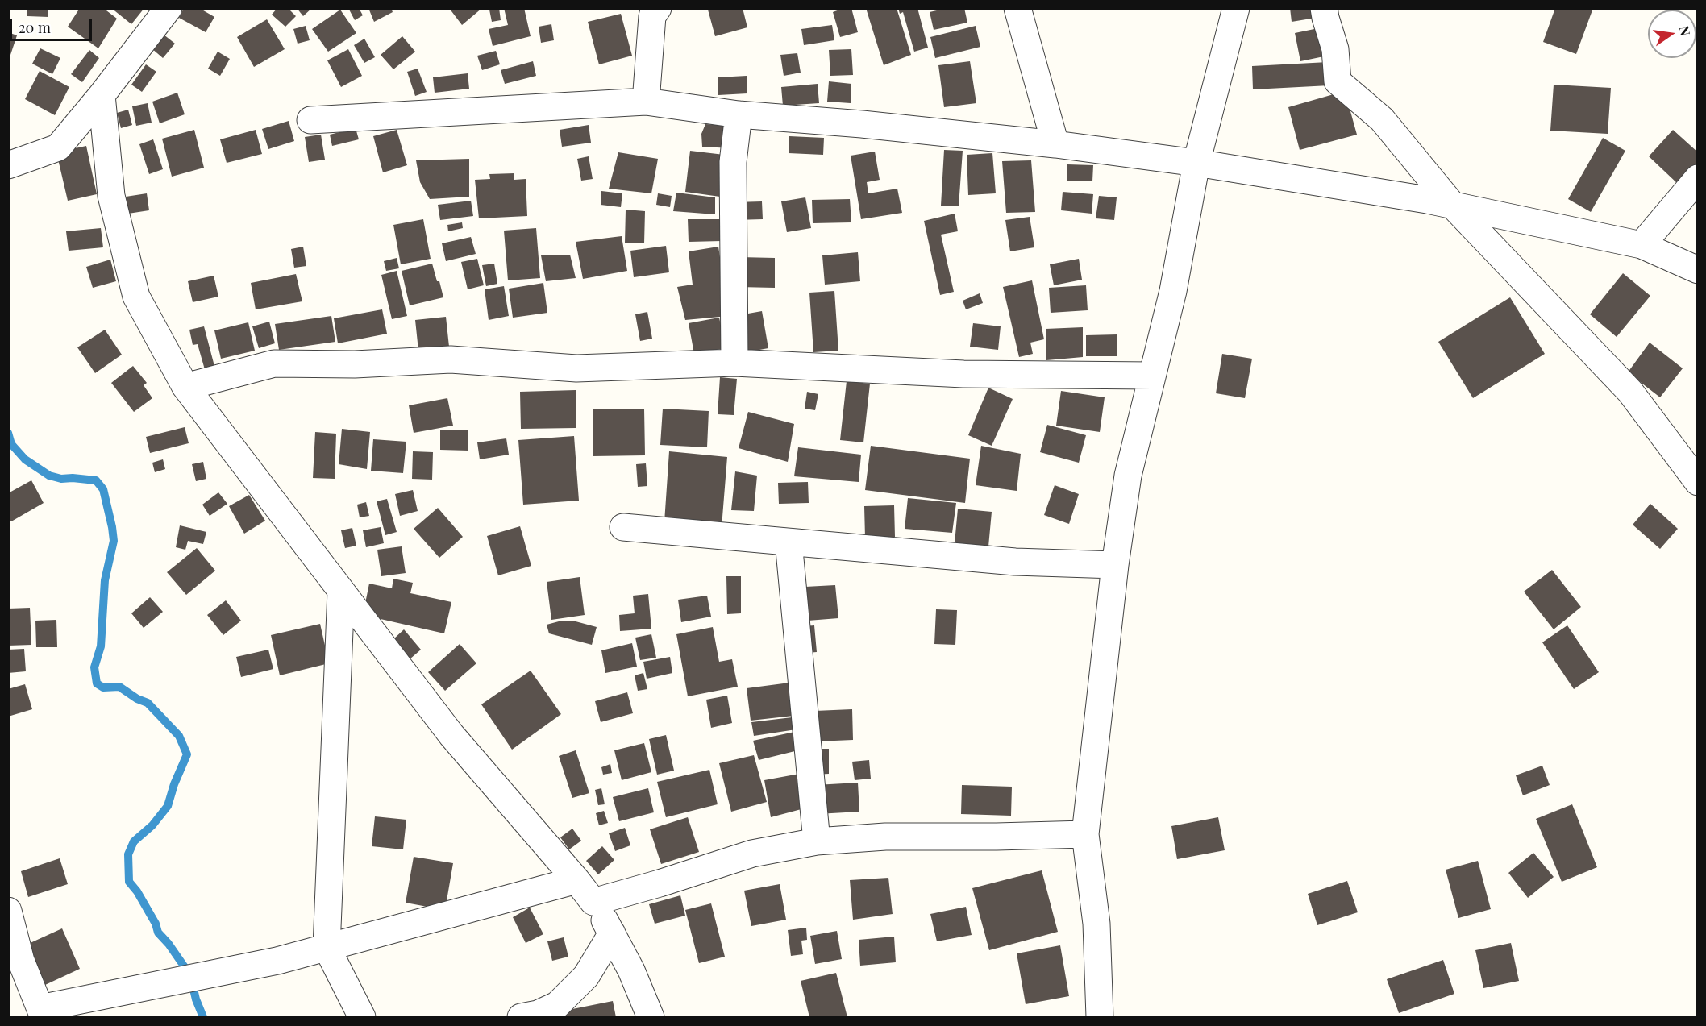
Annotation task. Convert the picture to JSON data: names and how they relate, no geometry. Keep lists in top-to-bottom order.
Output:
{
  "scale_bar": "20 m",
  "north": "right"
}
